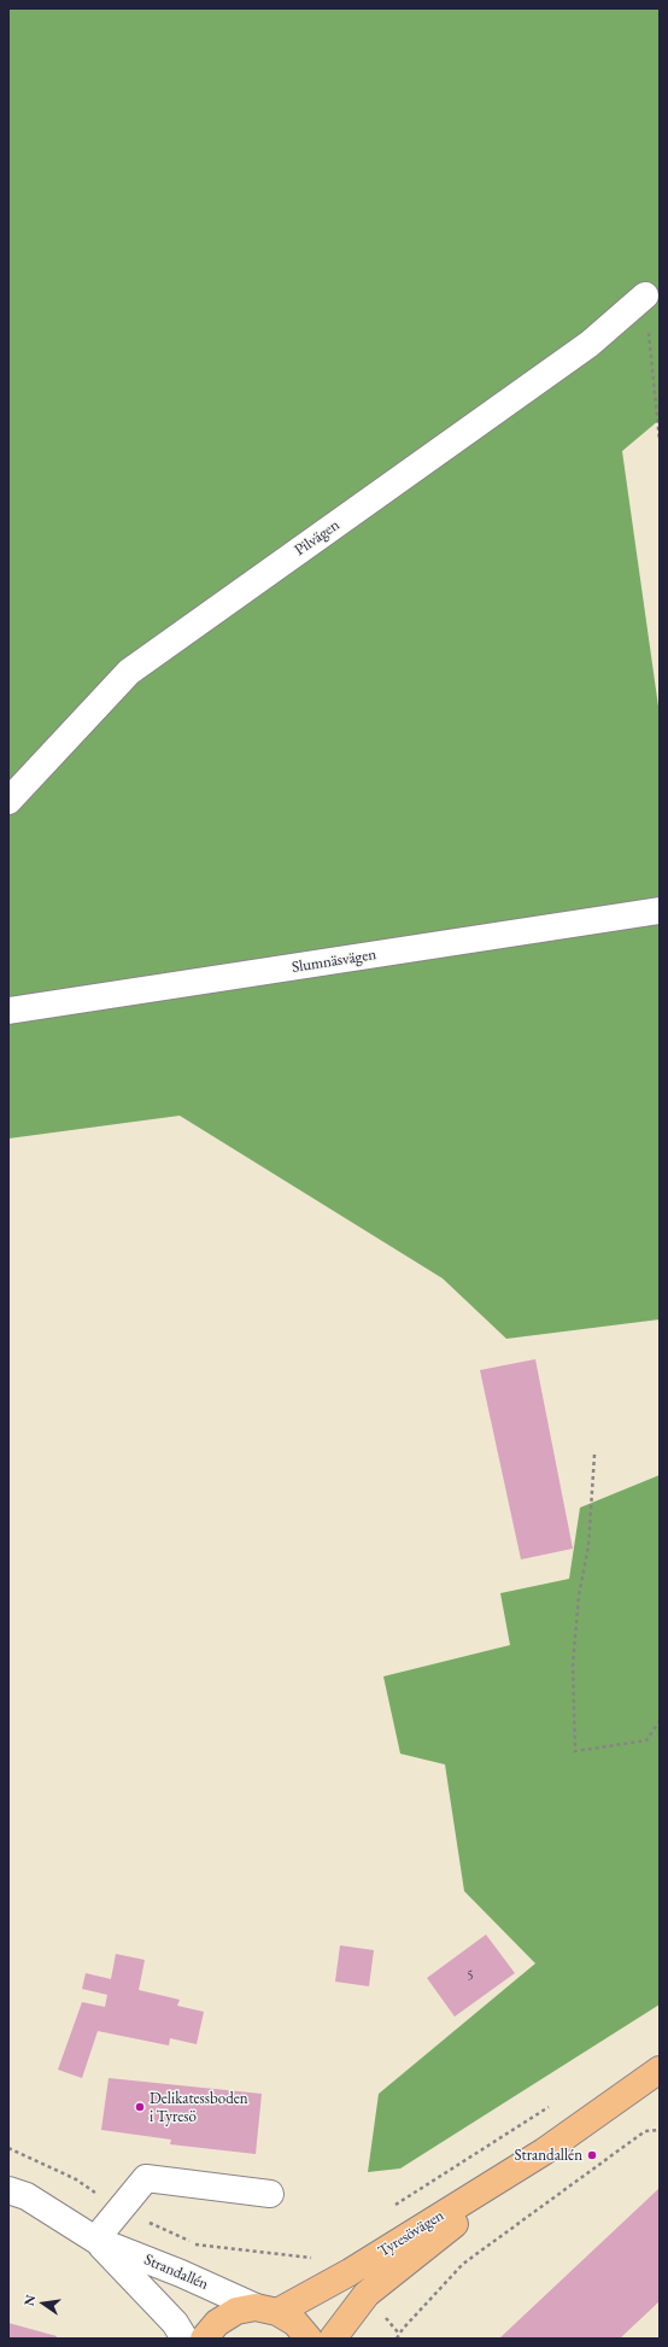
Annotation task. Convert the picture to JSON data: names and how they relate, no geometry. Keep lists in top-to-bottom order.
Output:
{
  "streets": {
    "main road": ["Tyresövägen"],
    "street": ["Pilvägen", "Slumnäsvägen", "Strandallén"]
  },
  "crossings": [
    ["Tyresövägen", "Strandallén"]
  ],
  "places": ["Delikatessboden i Tyresö", "Strandallén"],
  "house_numbers": ["5"],
  "north": "left"
}
